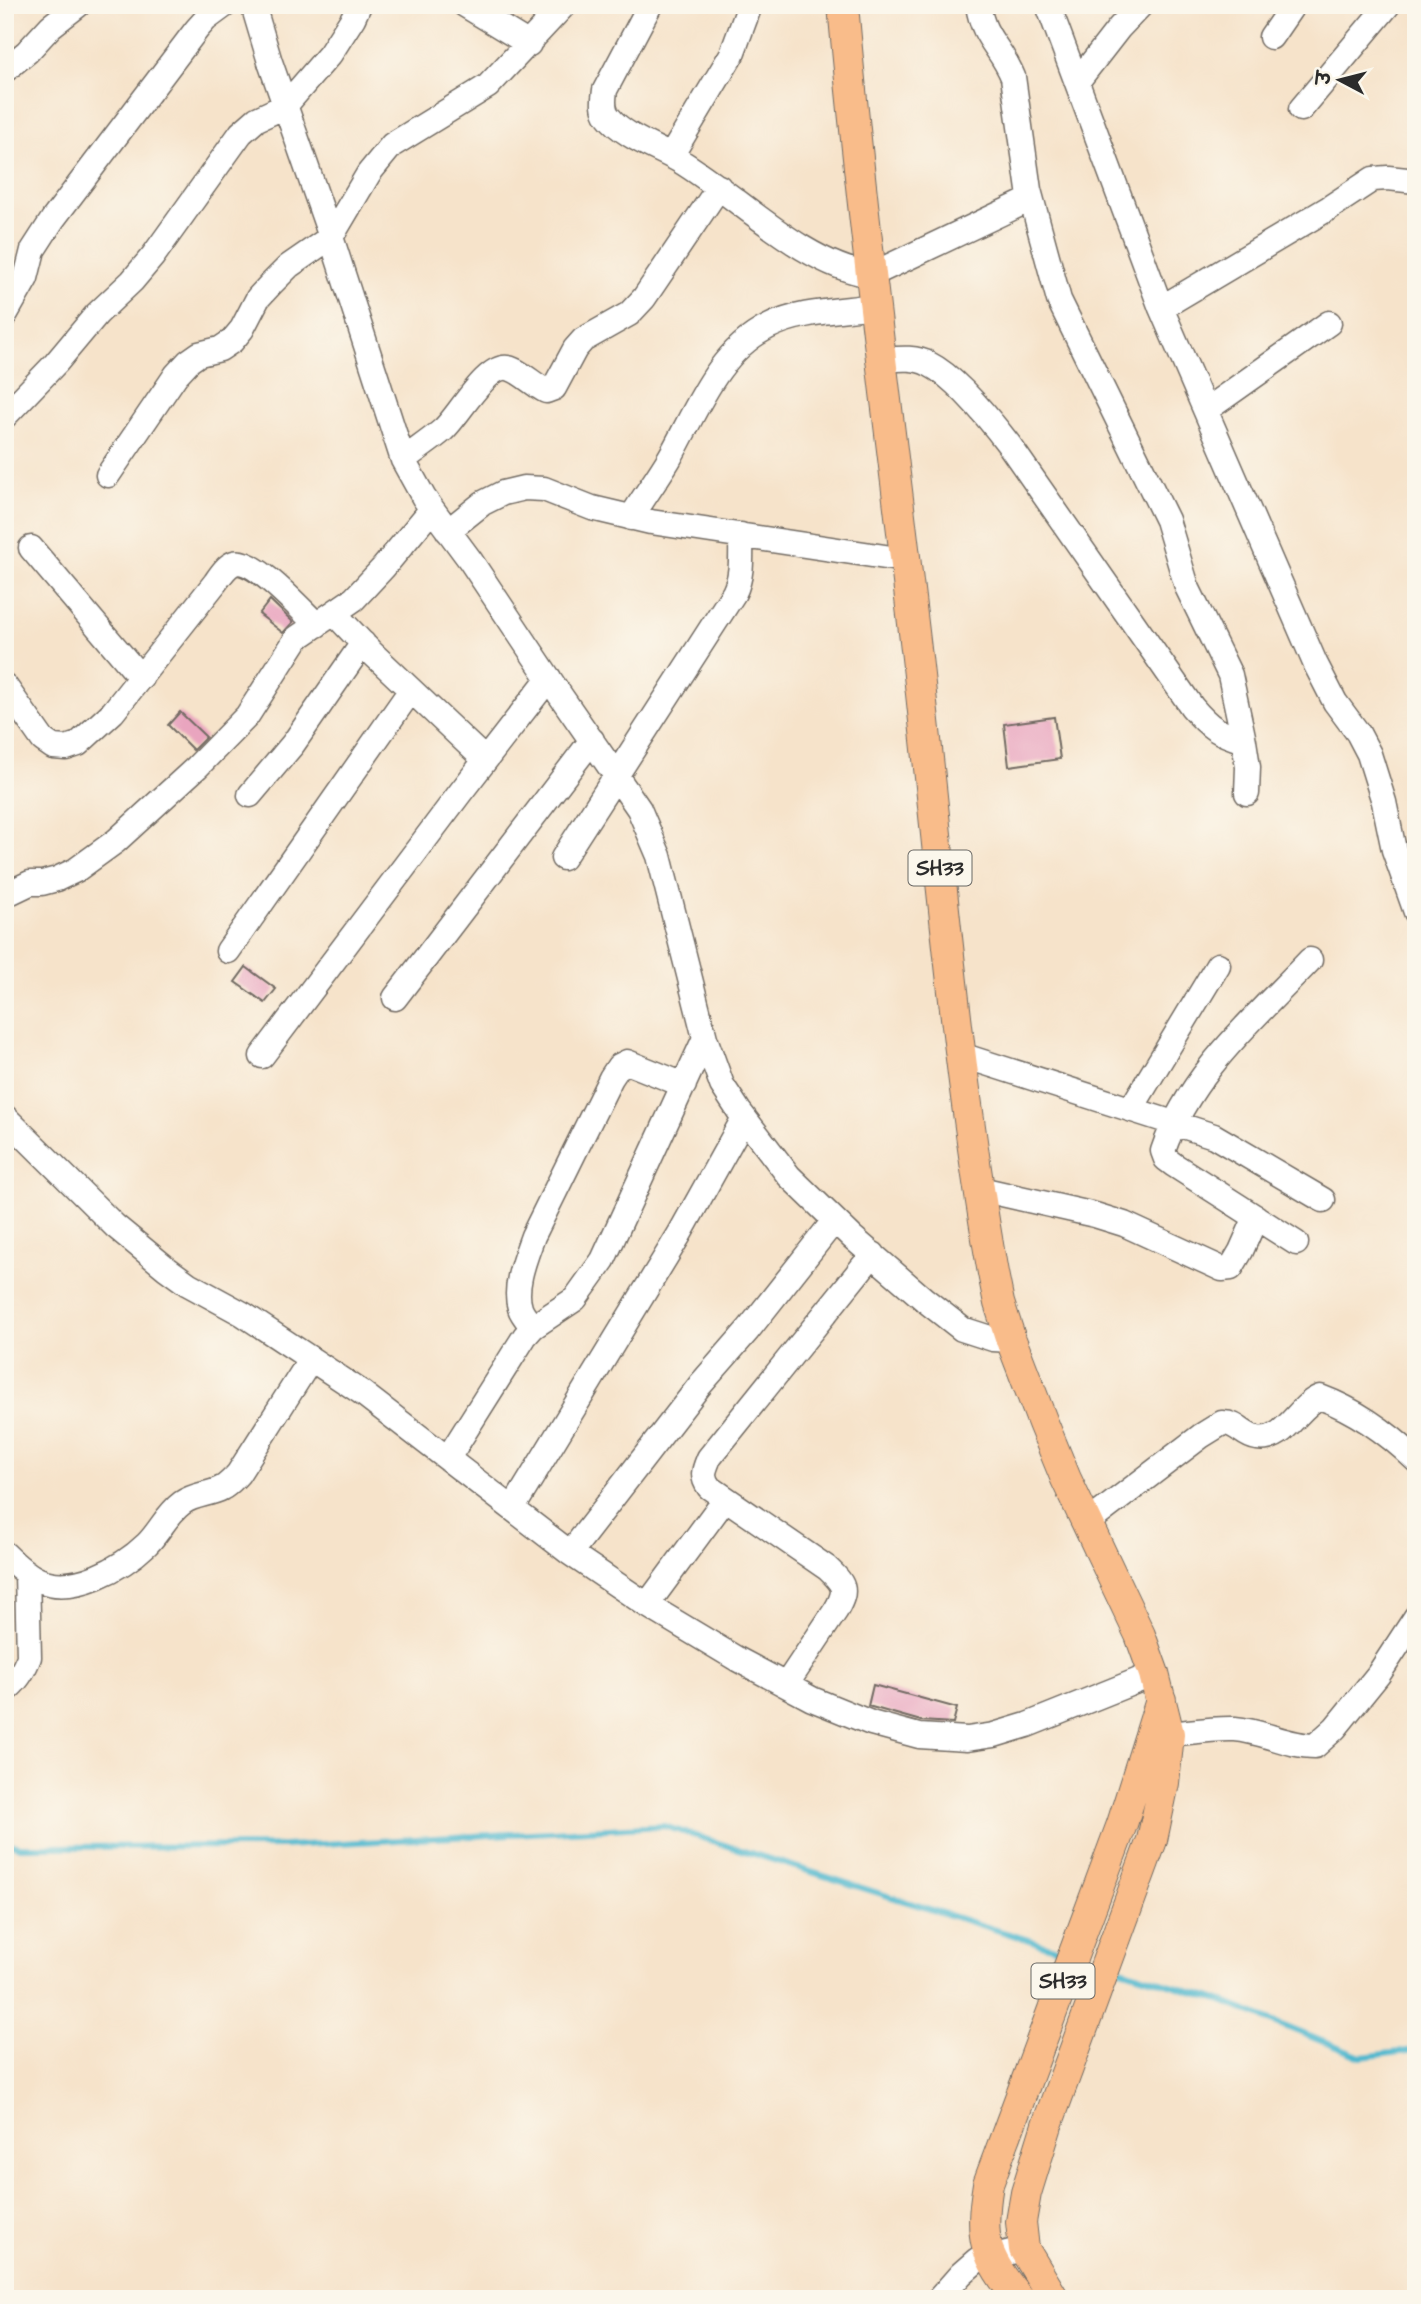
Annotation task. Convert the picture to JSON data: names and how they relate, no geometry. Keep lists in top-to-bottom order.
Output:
{
  "streets": {
    "main road": ["SH33"]
  },
  "north": "left"
}
